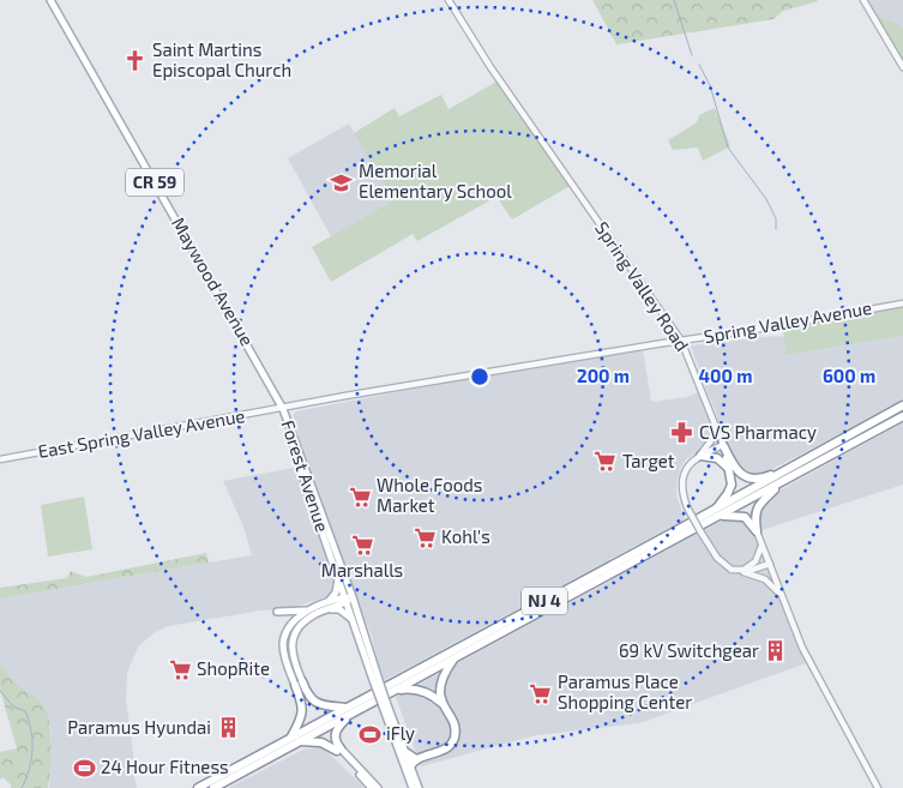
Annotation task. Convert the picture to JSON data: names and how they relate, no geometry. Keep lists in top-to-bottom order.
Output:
{
  "streets": {
    "highway": ["NJ 4"],
    "main road": ["CR 59", "Maywood Avenue", "Forest Avenue"],
    "street": ["Spring Valley Road", "Spring Valley Avenue", "East Spring Valley Avenue"]
  },
  "crossings": [
    ["Maywood Avenue", "Spring Valley Avenue"],
    ["Maywood Avenue", "East Spring Valley Avenue"],
    ["Maywood Avenue", "Forest Avenue"],
    ["Spring Valley Road", "Spring Valley Avenue"],
    ["Spring Valley Avenue", "East Spring Valley Avenue"],
    ["Spring Valley Avenue", "Forest Avenue"],
    ["East Spring Valley Avenue", "Forest Avenue"]
  ],
  "places": {
    "church": ["Saint Martins Episcopal Church"],
    "school or university": ["Memorial Elementary School"],
    "pharmacy": ["CVS Pharmacy"],
    "supermarket": [
      "Target",
      "Whole Foods Market",
      "Kohl's",
      "Marshalls",
      "ShopRite",
      "Paramus Place Shopping Center"
    ],
    "building": ["69 kV Switchgear", "Paramus Hyundai"],
    "sports": ["iFly", "24 Hour Fitness"]
  },
  "rings": ["200 m", "400 m", "600 m"]
}
